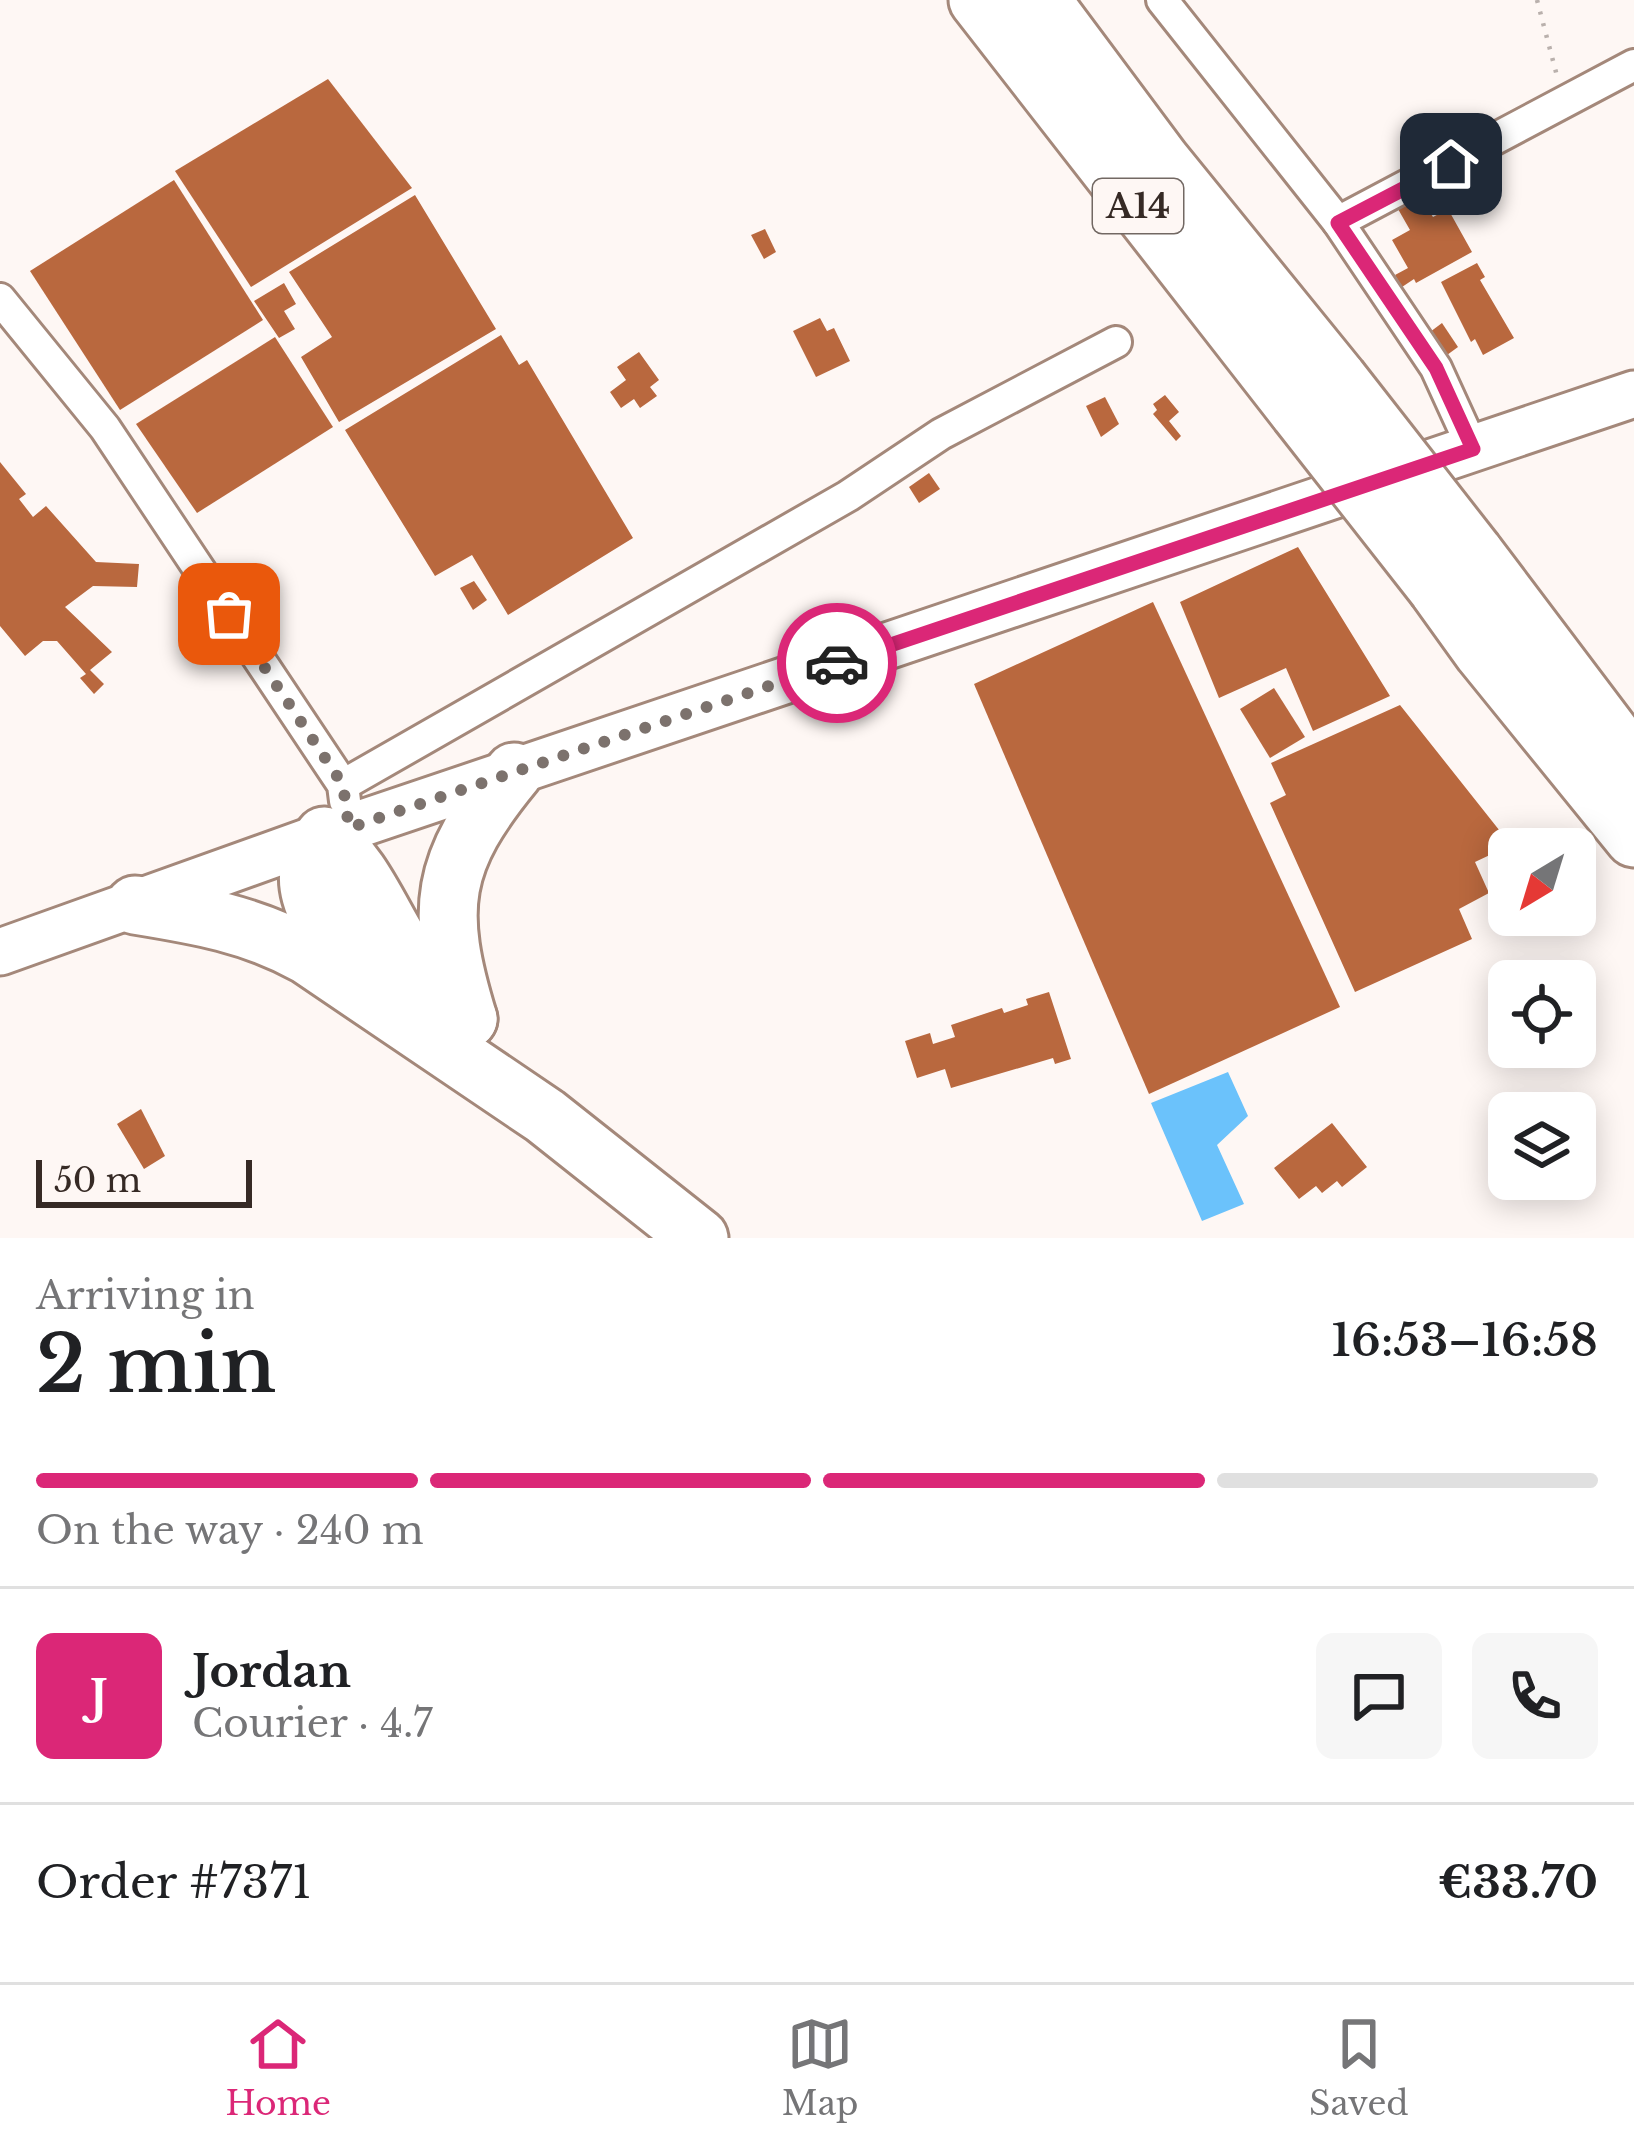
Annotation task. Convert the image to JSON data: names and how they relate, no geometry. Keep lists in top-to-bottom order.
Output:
{
  "streets": {
    "highway": ["A14"]
  },
  "scale_bar": "50 m",
  "north": "bottom left",
  "page": {
    "scale": "50 m",
    "heading": ["2 min", "Arriving in", "16:53–16:58"],
    "panel": [
      "Jordan",
      "Courier · 4.7",
      "Order #7371",
      "€33.70"
    ],
    "bar": "On the way · 240 m",
    "round": "J",
    "tabs": ["Home", "Map", "Saved"]
  }
}
